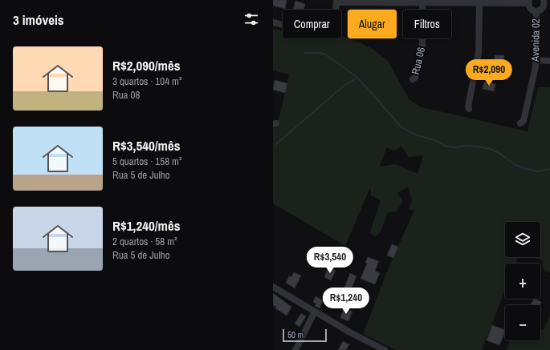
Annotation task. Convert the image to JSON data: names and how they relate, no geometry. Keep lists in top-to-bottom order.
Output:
{
  "streets": {
    "street": ["Avenida 02", "Rua 06"]
  },
  "scale_bar": "50 m",
  "page": {
    "heading": "3 imóveis",
    "chip": ["Comprar", "Alugar", "Filtros"],
    "list": [
      {
        "name": "R$2,090/mês",
        "note": "3 quartos · 104 m² · Rua 08"
      },
      {
        "name": "R$3,540/mês",
        "note": "5 quartos · 158 m² · Rua 5 de Julho"
      },
      {
        "name": "R$1,240/mês",
        "note": "2 quartos · 58 m² · Rua 5 de Julho"
      }
    ],
    "price": ["R$2,090", "R$3,540", "R$1,240"],
    "map_buttons": ["+", "−"],
    "scale": "50 m"
  }
}
